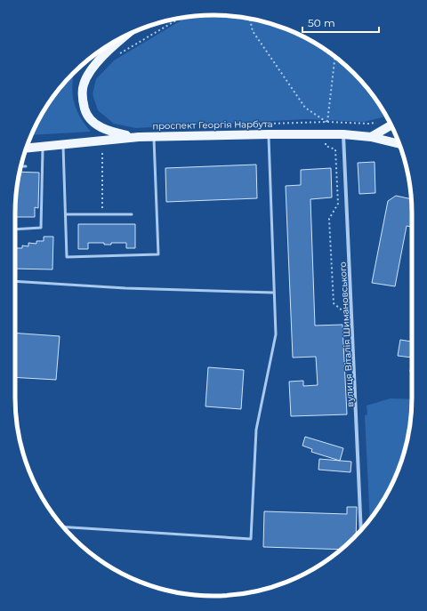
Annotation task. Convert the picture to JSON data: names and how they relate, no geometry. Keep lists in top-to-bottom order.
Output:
{
  "streets": {
    "main road": ["проспект Георгія Нарбута"],
    "street": ["вулиця Віталія Шимановського"]
  },
  "crossings": [
    ["проспект Георгія Нарбута", "вулиця Віталія Шимановського"]
  ],
  "scale_bar": "50 m"
}
